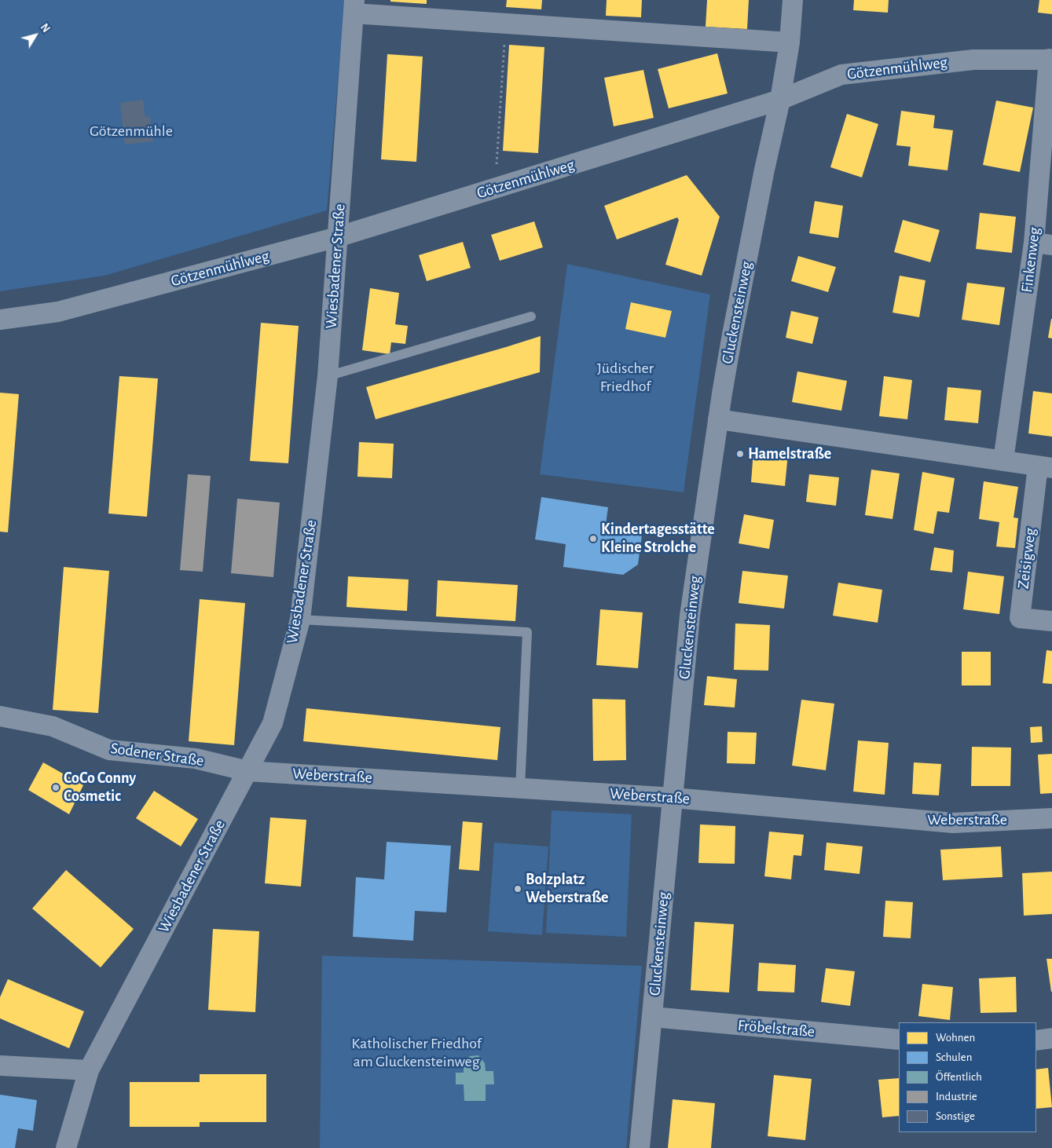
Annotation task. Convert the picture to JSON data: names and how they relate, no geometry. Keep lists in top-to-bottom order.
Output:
{
  "streets": {
    "street": [
      "Götzenmühlweg",
      "Finkenweg",
      "Wiesbadener Straße",
      "Gluckensteinweg",
      "Zeisigweg",
      "Sodener Straße",
      "Weberstraße",
      "Fröbelstraße"
    ]
  },
  "crossings": [
    ["Götzenmühlweg", "Finkenweg"],
    ["Götzenmühlweg", "Wiesbadener Straße"],
    ["Götzenmühlweg", "Gluckensteinweg"],
    ["Wiesbadener Straße", "Gluckensteinweg"],
    ["Wiesbadener Straße", "Sodener Straße"],
    ["Wiesbadener Straße", "Weberstraße"],
    ["Gluckensteinweg", "Weberstraße"],
    ["Gluckensteinweg", "Fröbelstraße"],
    ["Sodener Straße", "Weberstraße"]
  ],
  "parks": ["Götzenmühle", "Jüdischer Friedhof", "Katholischer Friedhof am Gluckensteinweg"],
  "places": [
    "Hamelstraße",
    "Kindertagesstätte Kleine Strolche",
    "CoCo Conny Cosmetic",
    "Bolzplatz Weberstraße"
  ],
  "legend": [
    "Wohnen",
    "Schulen",
    "Öffentlich",
    "Industrie",
    "Sonstige"
  ],
  "north": "top right"
}
